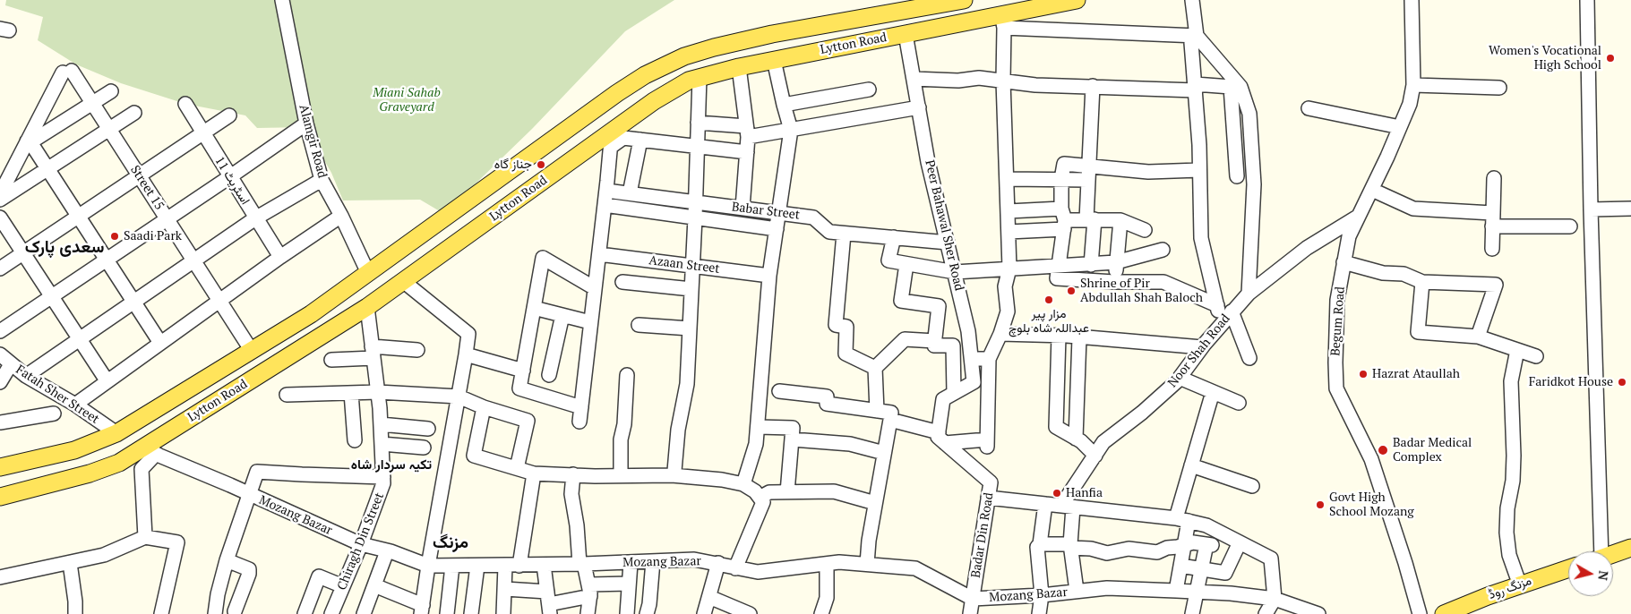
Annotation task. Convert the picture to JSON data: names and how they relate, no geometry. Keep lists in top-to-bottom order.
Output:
{
  "streets": {
    "main road": ["Lytton Road", "مزنگ روڈ"],
    "street": [
      "Alamgir Road",
      "اسٹریٹ 11",
      "Street 15",
      "Babar Street",
      "Peer Bahawal Sher Road",
      "Azaan Street",
      "Begum Road",
      "Noor Shah Road",
      "Fatah Sher Street",
      "Mozang Bazar",
      "Badar Din Road",
      "Chiragh Din Street"
    ]
  },
  "crossings": [
    ["Lytton Road", "Alamgir Road"],
    ["Lytton Road", "Street 15"],
    ["Lytton Road", "Peer Bahawal Sher Road"],
    ["Lytton Road", "Fatah Sher Street"],
    ["Lytton Road", "Mozang Bazar"],
    ["Lytton Road", "Chiragh Din Street"],
    ["Babar Street", "Peer Bahawal Sher Road"],
    ["Begum Road", "Noor Shah Road"],
    ["Mozang Bazar", "Badar Din Road"],
    ["Mozang Bazar", "Chiragh Din Street"]
  ],
  "districts": ["سعدی پارک", "تکیہ سردار شاہ", "مزنگ"],
  "parks": ["Miani Sahab Graveyard"],
  "places": [
    "Women's Vocational High School",
    "جناز گاہ",
    "Saadi Park",
    "Shrine of Pir Abdullah Shah Baloch",
    "مزار پیر عبداللہ شاہ بلوچ",
    "Hazrat Ataullah",
    "Faridkot House",
    "Badar Medical Complex",
    "Hanfia",
    "Govt High School Mozang"
  ],
  "north": "right"
}
